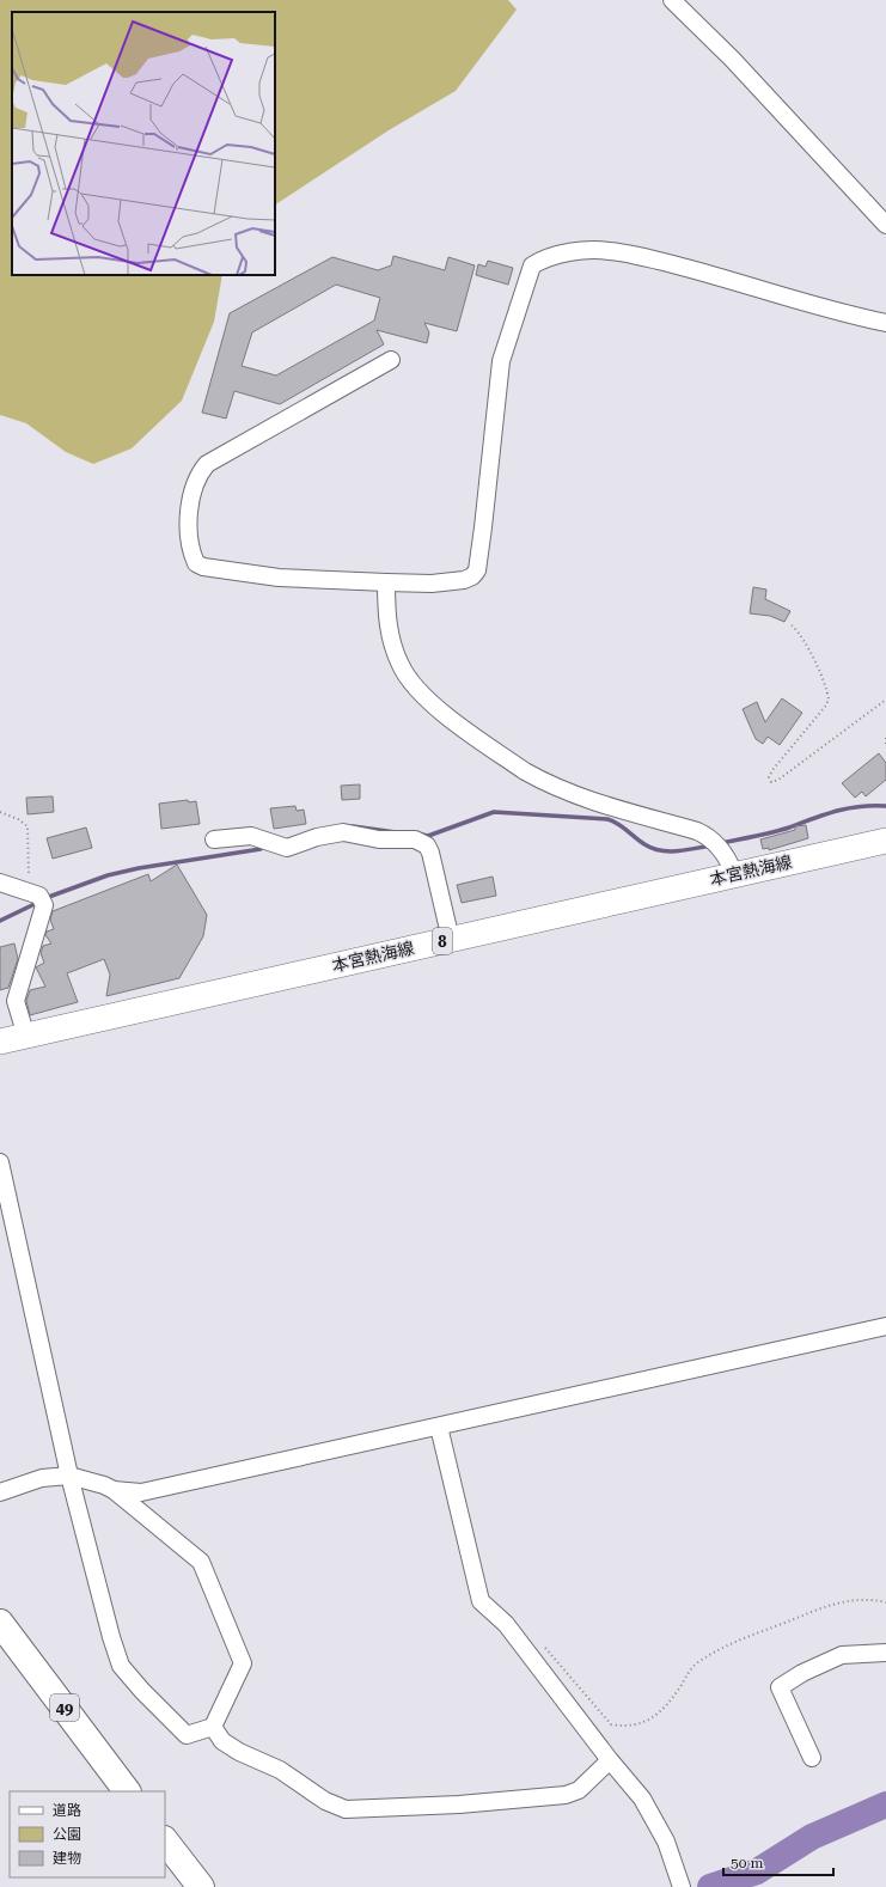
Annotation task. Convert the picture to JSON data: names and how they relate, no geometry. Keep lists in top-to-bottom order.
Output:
{
  "streets": {
    "highway": ["49"],
    "main road": ["本宮熱海線", "8"]
  },
  "legend": ["道路", "公園", "建物"],
  "scale_bar": "50 m"
}
